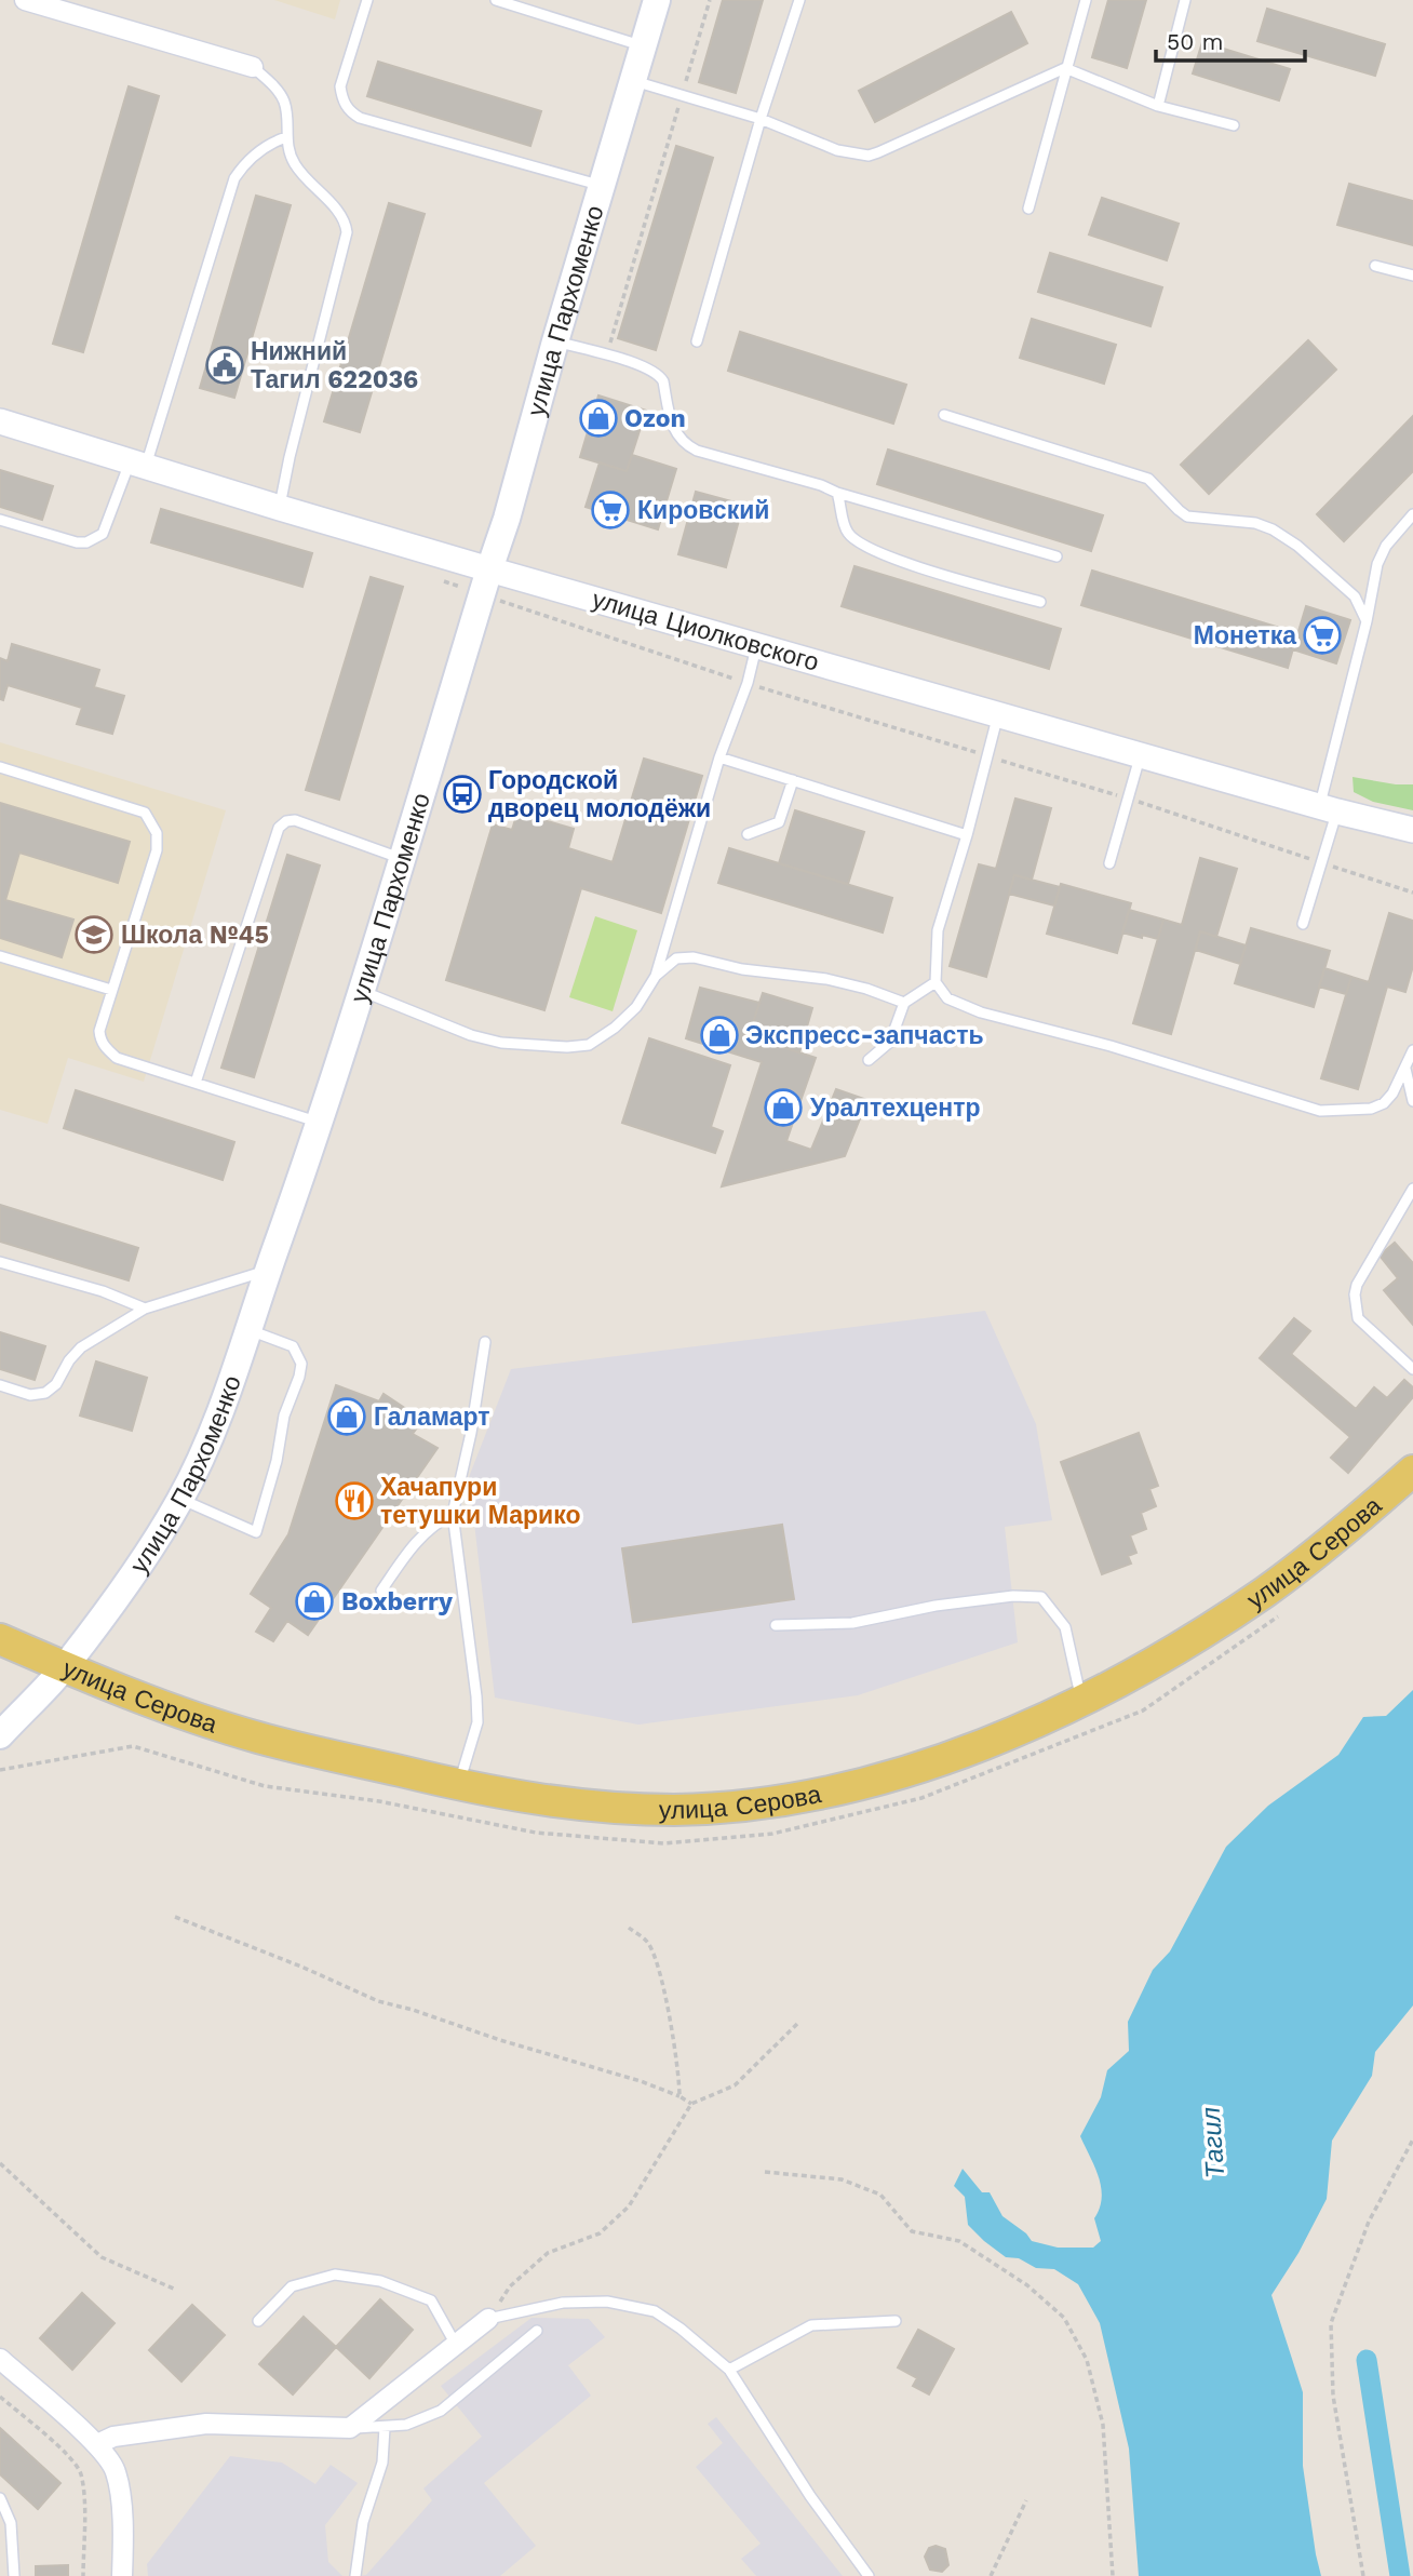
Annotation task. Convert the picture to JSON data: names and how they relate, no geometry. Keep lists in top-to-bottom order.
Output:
{
  "streets": {
    "main road": ["улица Пархоменко", "улица Серова"],
    "street": ["улица Циолковского"]
  },
  "crossings": [
    ["улица Пархоменко", "улица Циолковского"],
    ["улица Пархоменко", "улица Серова"]
  ],
  "water": ["Тагил"],
  "places": {
    "public building": ["Нижний Тагил 622036"],
    "shop": [
      "Ozon",
      "Экспресс-запчасть",
      "Уралтехцентр",
      "Галамарт",
      "Boxberry"
    ],
    "supermarket": ["Кировский", "Монетка"],
    "bus stop": ["Городской дворец молодёжи"],
    "school or university": ["Школа №45"],
    "restaurant": ["Хачапури тетушки Марико"]
  },
  "scale_bar": "50 m"
}
